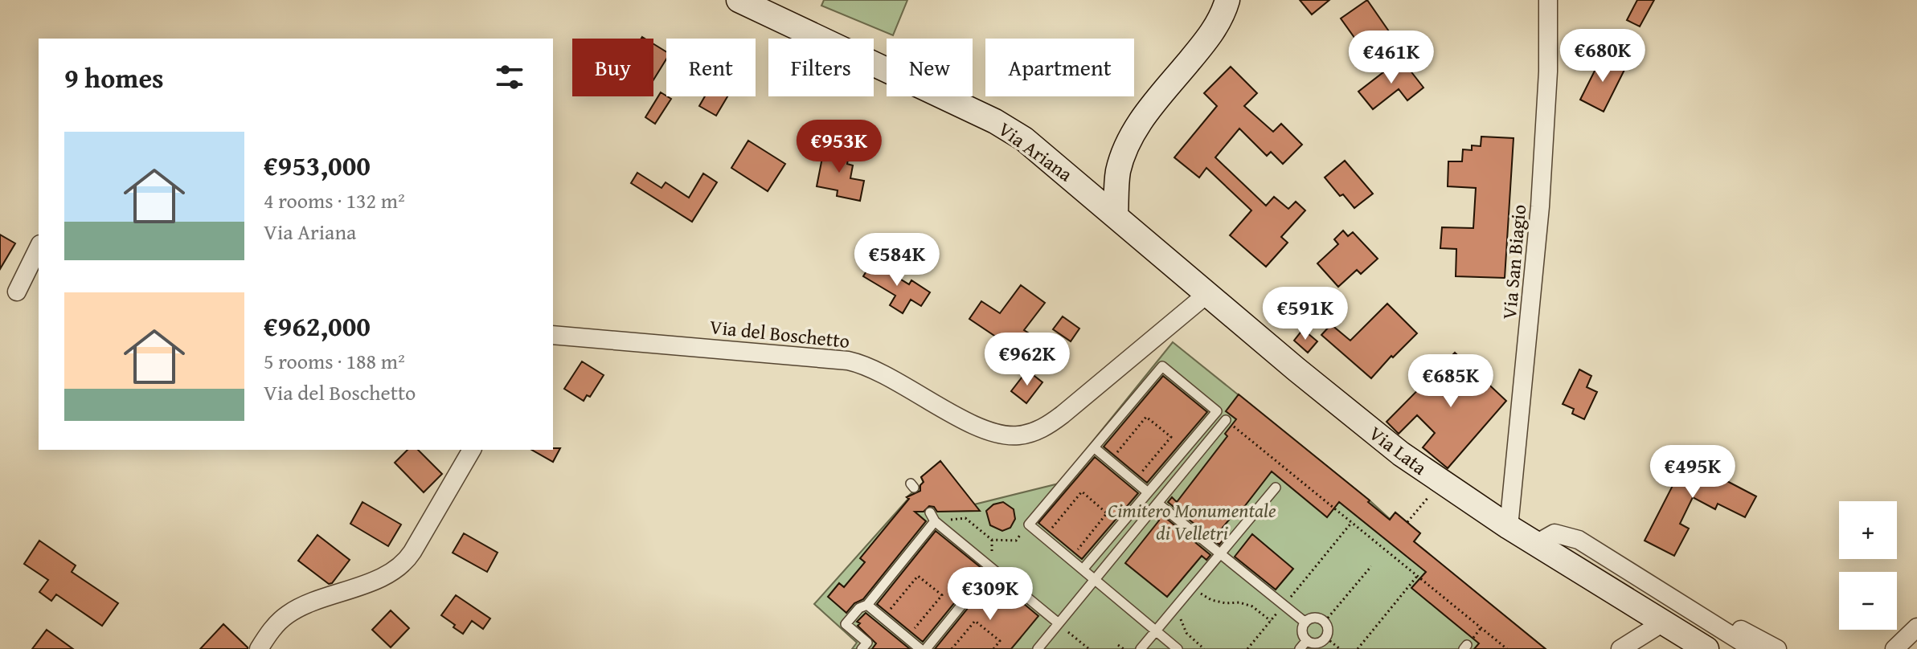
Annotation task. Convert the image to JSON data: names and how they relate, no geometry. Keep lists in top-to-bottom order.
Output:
{
  "streets": {
    "main road": ["Via Ariana", "Via Lata"],
    "street": ["Via San Biagio", "Via del Boschetto"]
  },
  "crossings": [
    ["Via Ariana", "Via Lata"],
    ["Via San Biagio", "Via Lata"],
    ["Via del Boschetto", "Via Lata"]
  ],
  "parks": ["Cimitero Monumentale di Velletri"],
  "page": {
    "price": [
      "€680K",
      "€461K",
      "€953K",
      "€584K",
      "€591K",
      "€962K",
      "€685K",
      "€495K",
      "€309K"
    ],
    "chip": [
      "Buy",
      "Rent",
      "Filters",
      "New",
      "Apartment"
    ],
    "heading": "9 homes",
    "list": [
      {
        "name": "€953,000",
        "note": "4 rooms · 132 m² · Via Ariana"
      },
      {
        "name": "€962,000",
        "note": "5 rooms · 188 m² · Via del Boschetto"
      }
    ],
    "map_buttons": ["+", "−"]
  }
}
